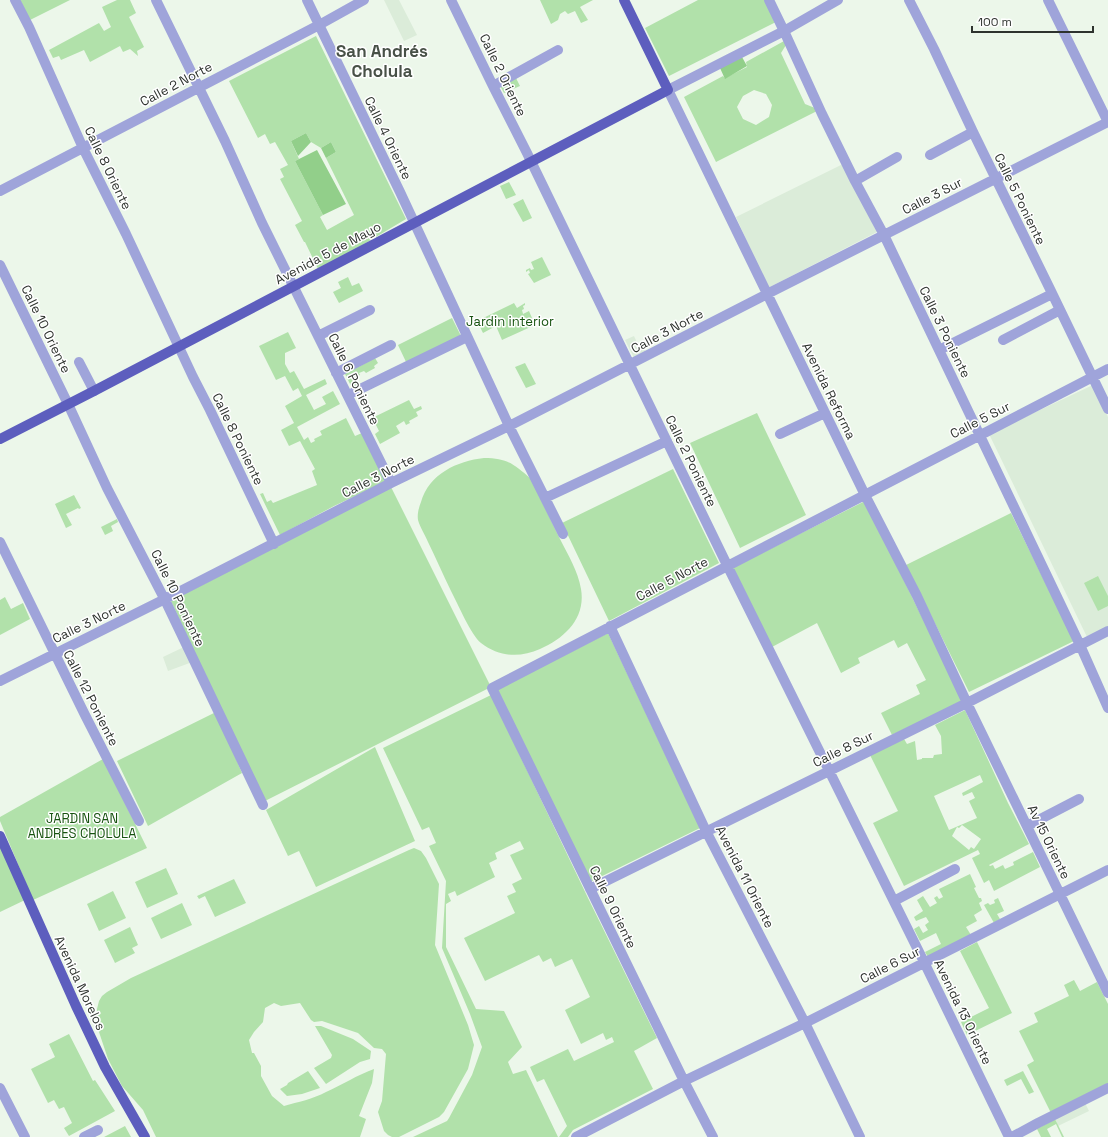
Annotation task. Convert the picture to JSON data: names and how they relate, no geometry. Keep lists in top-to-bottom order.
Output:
{
  "streets": {
    "main road": ["Avenida 5 de Mayo", "Avenida Morelos"],
    "street": [
      "Calle 2 Oriente",
      "Calle 2 Norte",
      "Calle 4 Oriente",
      "Calle 8 Oriente",
      "Calle 3 Sur",
      "Calle 5 Poniente",
      "Calle 10 Oriente",
      "Calle 3 Norte",
      "Calle 3 Poniente",
      "Calle 6 Poniente",
      "Avenida Reforma",
      "Calle 5 Sur",
      "Calle 8 Poniente",
      "Calle 2 Poniente",
      "Calle 5 Norte",
      "Calle 10 Poniente",
      "Calle 12 Poniente",
      "Calle 8 Sur",
      "Av 15 Oriente",
      "Avenida 11 Oriente",
      "Calle 9 Oriente",
      "Calle 6 Sur",
      "Avenida 13 Oriente"
    ]
  },
  "crossings": [
    ["Calle 2 Oriente", "Avenida 5 de Mayo"],
    ["Calle 2 Oriente", "Calle 2 Poniente"],
    ["Calle 2 Norte", "Calle 4 Oriente"],
    ["Calle 2 Norte", "Calle 8 Oriente"],
    ["Calle 2 Norte", "Calle 6 Poniente"],
    ["Calle 4 Oriente", "Avenida 5 de Mayo"],
    ["Calle 4 Oriente", "Calle 3 Norte"],
    ["Calle 8 Oriente", "Avenida 5 de Mayo"],
    ["Calle 8 Oriente", "Calle 8 Poniente"],
    ["Calle 3 Sur", "Calle 5 Poniente"],
    ["Calle 3 Sur", "Calle 3 Norte"],
    ["Calle 3 Sur", "Calle 3 Poniente"],
    ["Calle 3 Sur", "Avenida Reforma"],
    ["Calle 5 Poniente", "Calle 5 Sur"],
    ["Avenida 5 de Mayo", "Calle 10 Oriente"],
    ["Avenida 5 de Mayo", "Calle 6 Poniente"],
    ["Avenida 5 de Mayo", "Avenida Reforma"],
    ["Avenida 5 de Mayo", "Calle 8 Poniente"],
    ["Avenida 5 de Mayo", "Calle 2 Poniente"],
    ["Avenida 5 de Mayo", "Calle 10 Poniente"],
    ["Calle 10 Oriente", "Calle 10 Poniente"],
    ["Calle 3 Norte", "Calle 6 Poniente"],
    ["Calle 3 Norte", "Avenida Reforma"],
    ["Calle 3 Norte", "Calle 8 Poniente"],
    ["Calle 3 Norte", "Calle 2 Poniente"],
    ["Calle 3 Norte", "Calle 10 Poniente"],
    ["Calle 3 Norte", "Calle 12 Poniente"],
    ["Calle 3 Poniente", "Calle 5 Sur"],
    ["Calle 3 Poniente", "Calle 8 Sur"],
    ["Avenida Reforma", "Calle 5 Sur"],
    ["Avenida Reforma", "Calle 5 Norte"],
    ["Avenida Reforma", "Calle 8 Sur"],
    ["Avenida Reforma", "Av 15 Oriente"],
    ["Calle 5 Sur", "Calle 5 Norte"],
    ["Calle 2 Poniente", "Calle 5 Norte"],
    ["Calle 2 Poniente", "Calle 8 Sur"],
    ["Calle 2 Poniente", "Avenida 13 Oriente"],
    ["Calle 5 Norte", "Avenida 11 Oriente"],
    ["Calle 5 Norte", "Calle 9 Oriente"],
    ["Calle 8 Sur", "Av 15 Oriente"],
    ["Calle 8 Sur", "Avenida 11 Oriente"],
    ["Calle 8 Sur", "Calle 9 Oriente"],
    ["Calle 8 Sur", "Avenida 13 Oriente"],
    ["Av 15 Oriente", "Calle 6 Sur"],
    ["Avenida 11 Oriente", "Calle 6 Sur"],
    ["Calle 9 Oriente", "Calle 6 Sur"],
    ["Calle 6 Sur", "Avenida 13 Oriente"]
  ],
  "districts": ["San Andrés Cholula"],
  "parks": ["Jardin interior", "JARDIN SAN ANDRES CHOLULA"],
  "scale_bar": "100 m"
}
